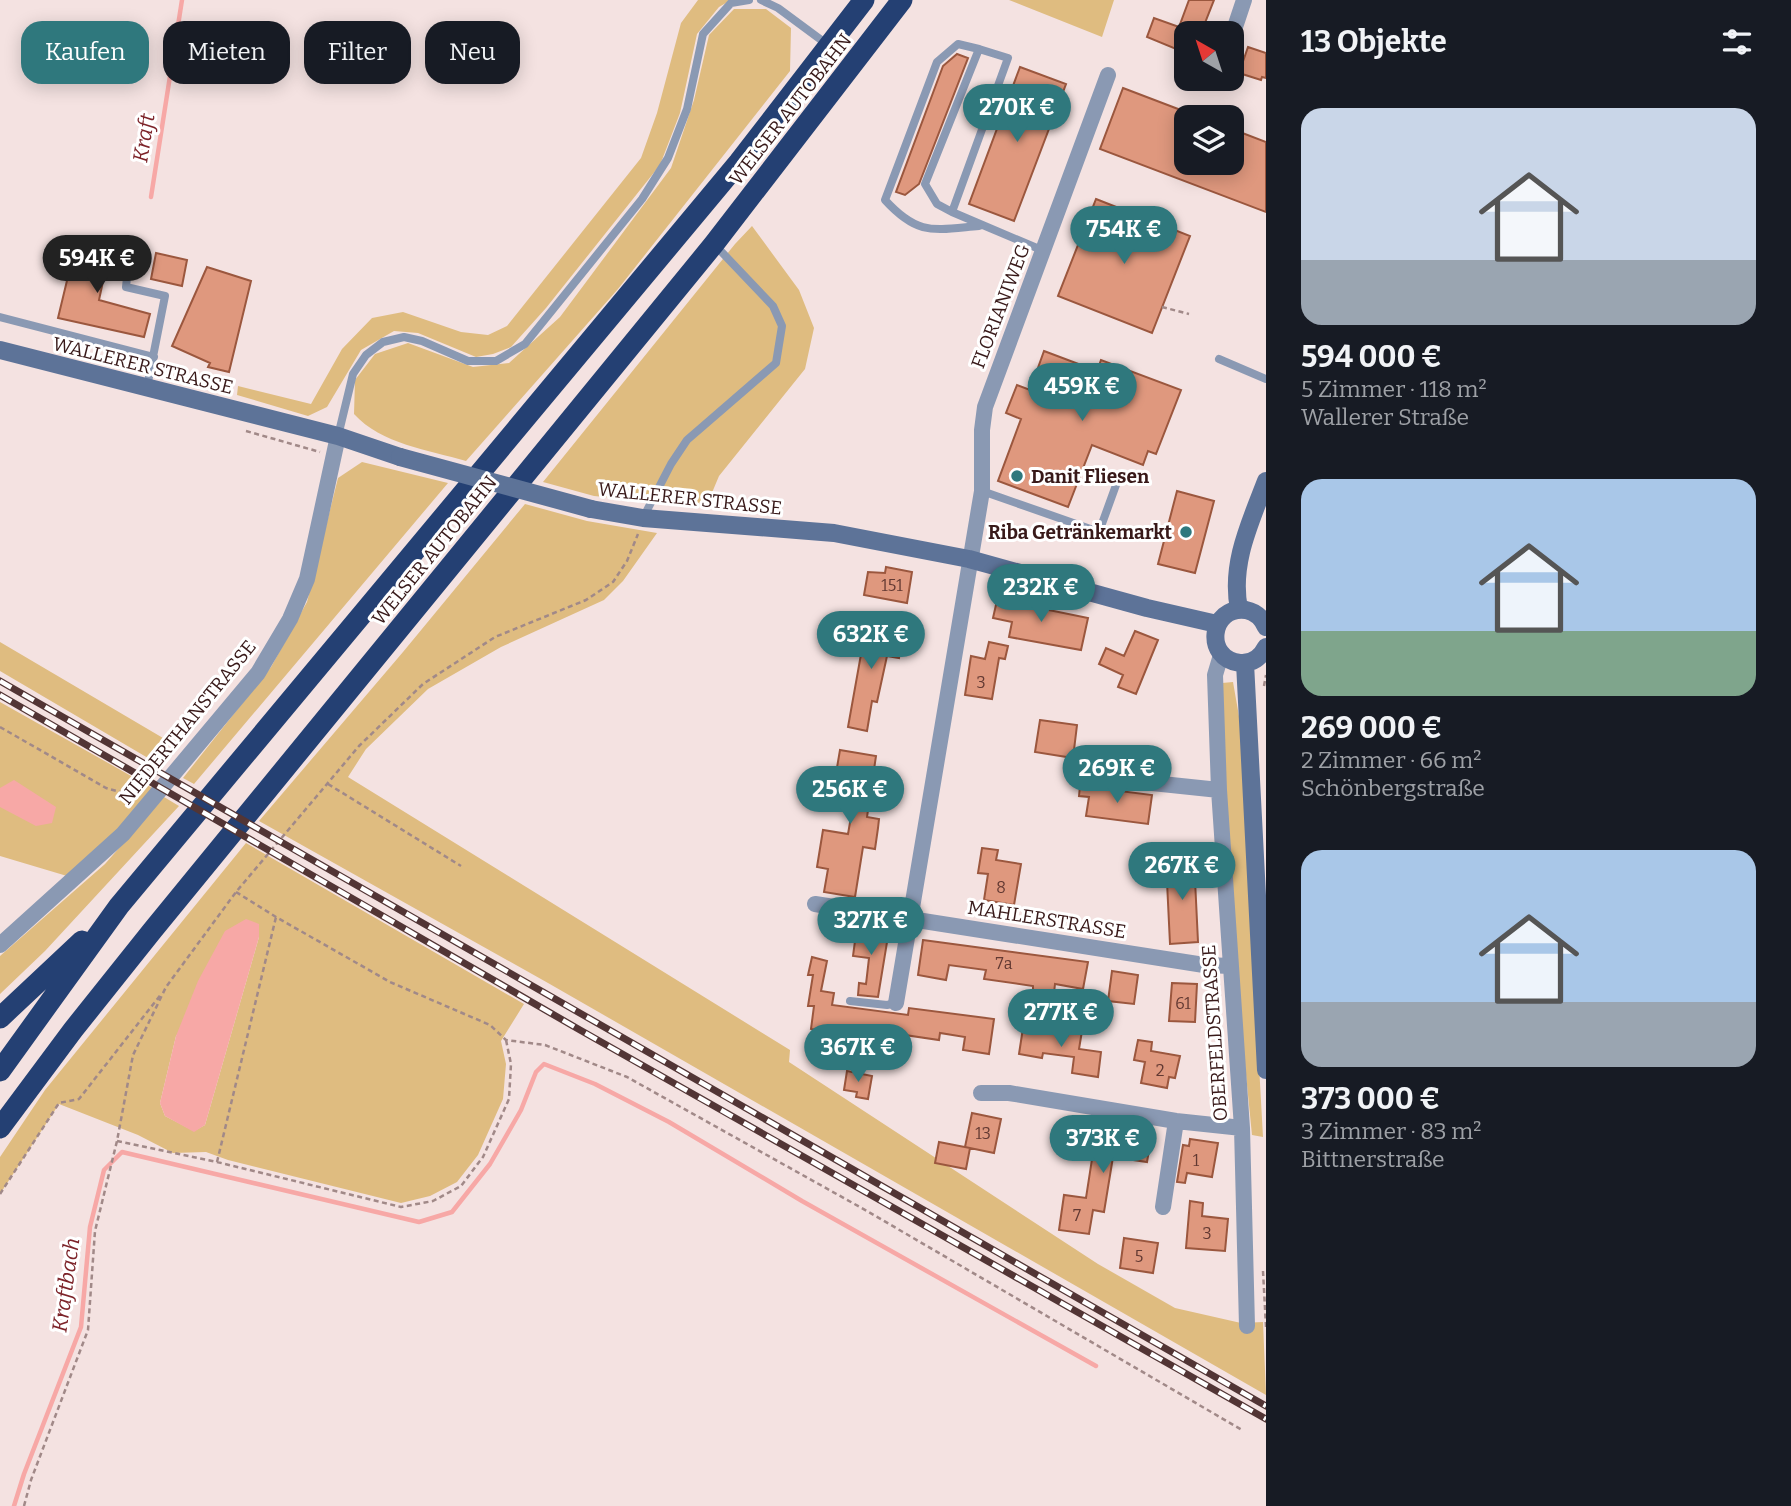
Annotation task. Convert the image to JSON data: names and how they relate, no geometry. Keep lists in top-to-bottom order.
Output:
{
  "streets": {
    "highway": ["WELSER AUTOBAHN"],
    "street": [
      "FLORIANIWEG",
      "WALLERER STRASSE",
      "NIEDERTHANSTRASSE",
      "MAHLERSTRASSE",
      "OBERFELDSTRASSE"
    ]
  },
  "crossings": [
    ["FLORIANIWEG", "WALLERER STRASSE"],
    ["FLORIANIWEG", "MAHLERSTRASSE"],
    ["WALLERER STRASSE", "NIEDERTHANSTRASSE"],
    ["MAHLERSTRASSE", "OBERFELDSTRASSE"]
  ],
  "water": ["Kraft", "Kraftbach"],
  "places": ["Danit Fliesen", "Riba Getränkemarkt"],
  "house_numbers": [
    "151",
    "3",
    "8",
    "7a",
    "61",
    "2",
    "13",
    "1",
    "7",
    "3",
    "5"
  ],
  "north": "top left",
  "page": {
    "heading": "13 Objekte",
    "chip": [
      "Kaufen",
      "Mieten",
      "Filter",
      "Neu"
    ],
    "price": [
      "270K €",
      "754K €",
      "594K €",
      "459K €",
      "232K €",
      "632K €",
      "269K €",
      "256K €",
      "267K €",
      "327K €",
      "277K €",
      "367K €",
      "373K €"
    ],
    "list": [
      {
        "name": "594 000 €",
        "note": "5 Zimmer · 118 m² · Wallerer Straße"
      },
      {
        "name": "269 000 €",
        "note": "2 Zimmer · 66 m² · Schönbergstraße"
      },
      {
        "name": "373 000 €",
        "note": "3 Zimmer · 83 m² · Bittnerstraße"
      }
    ]
  }
}
